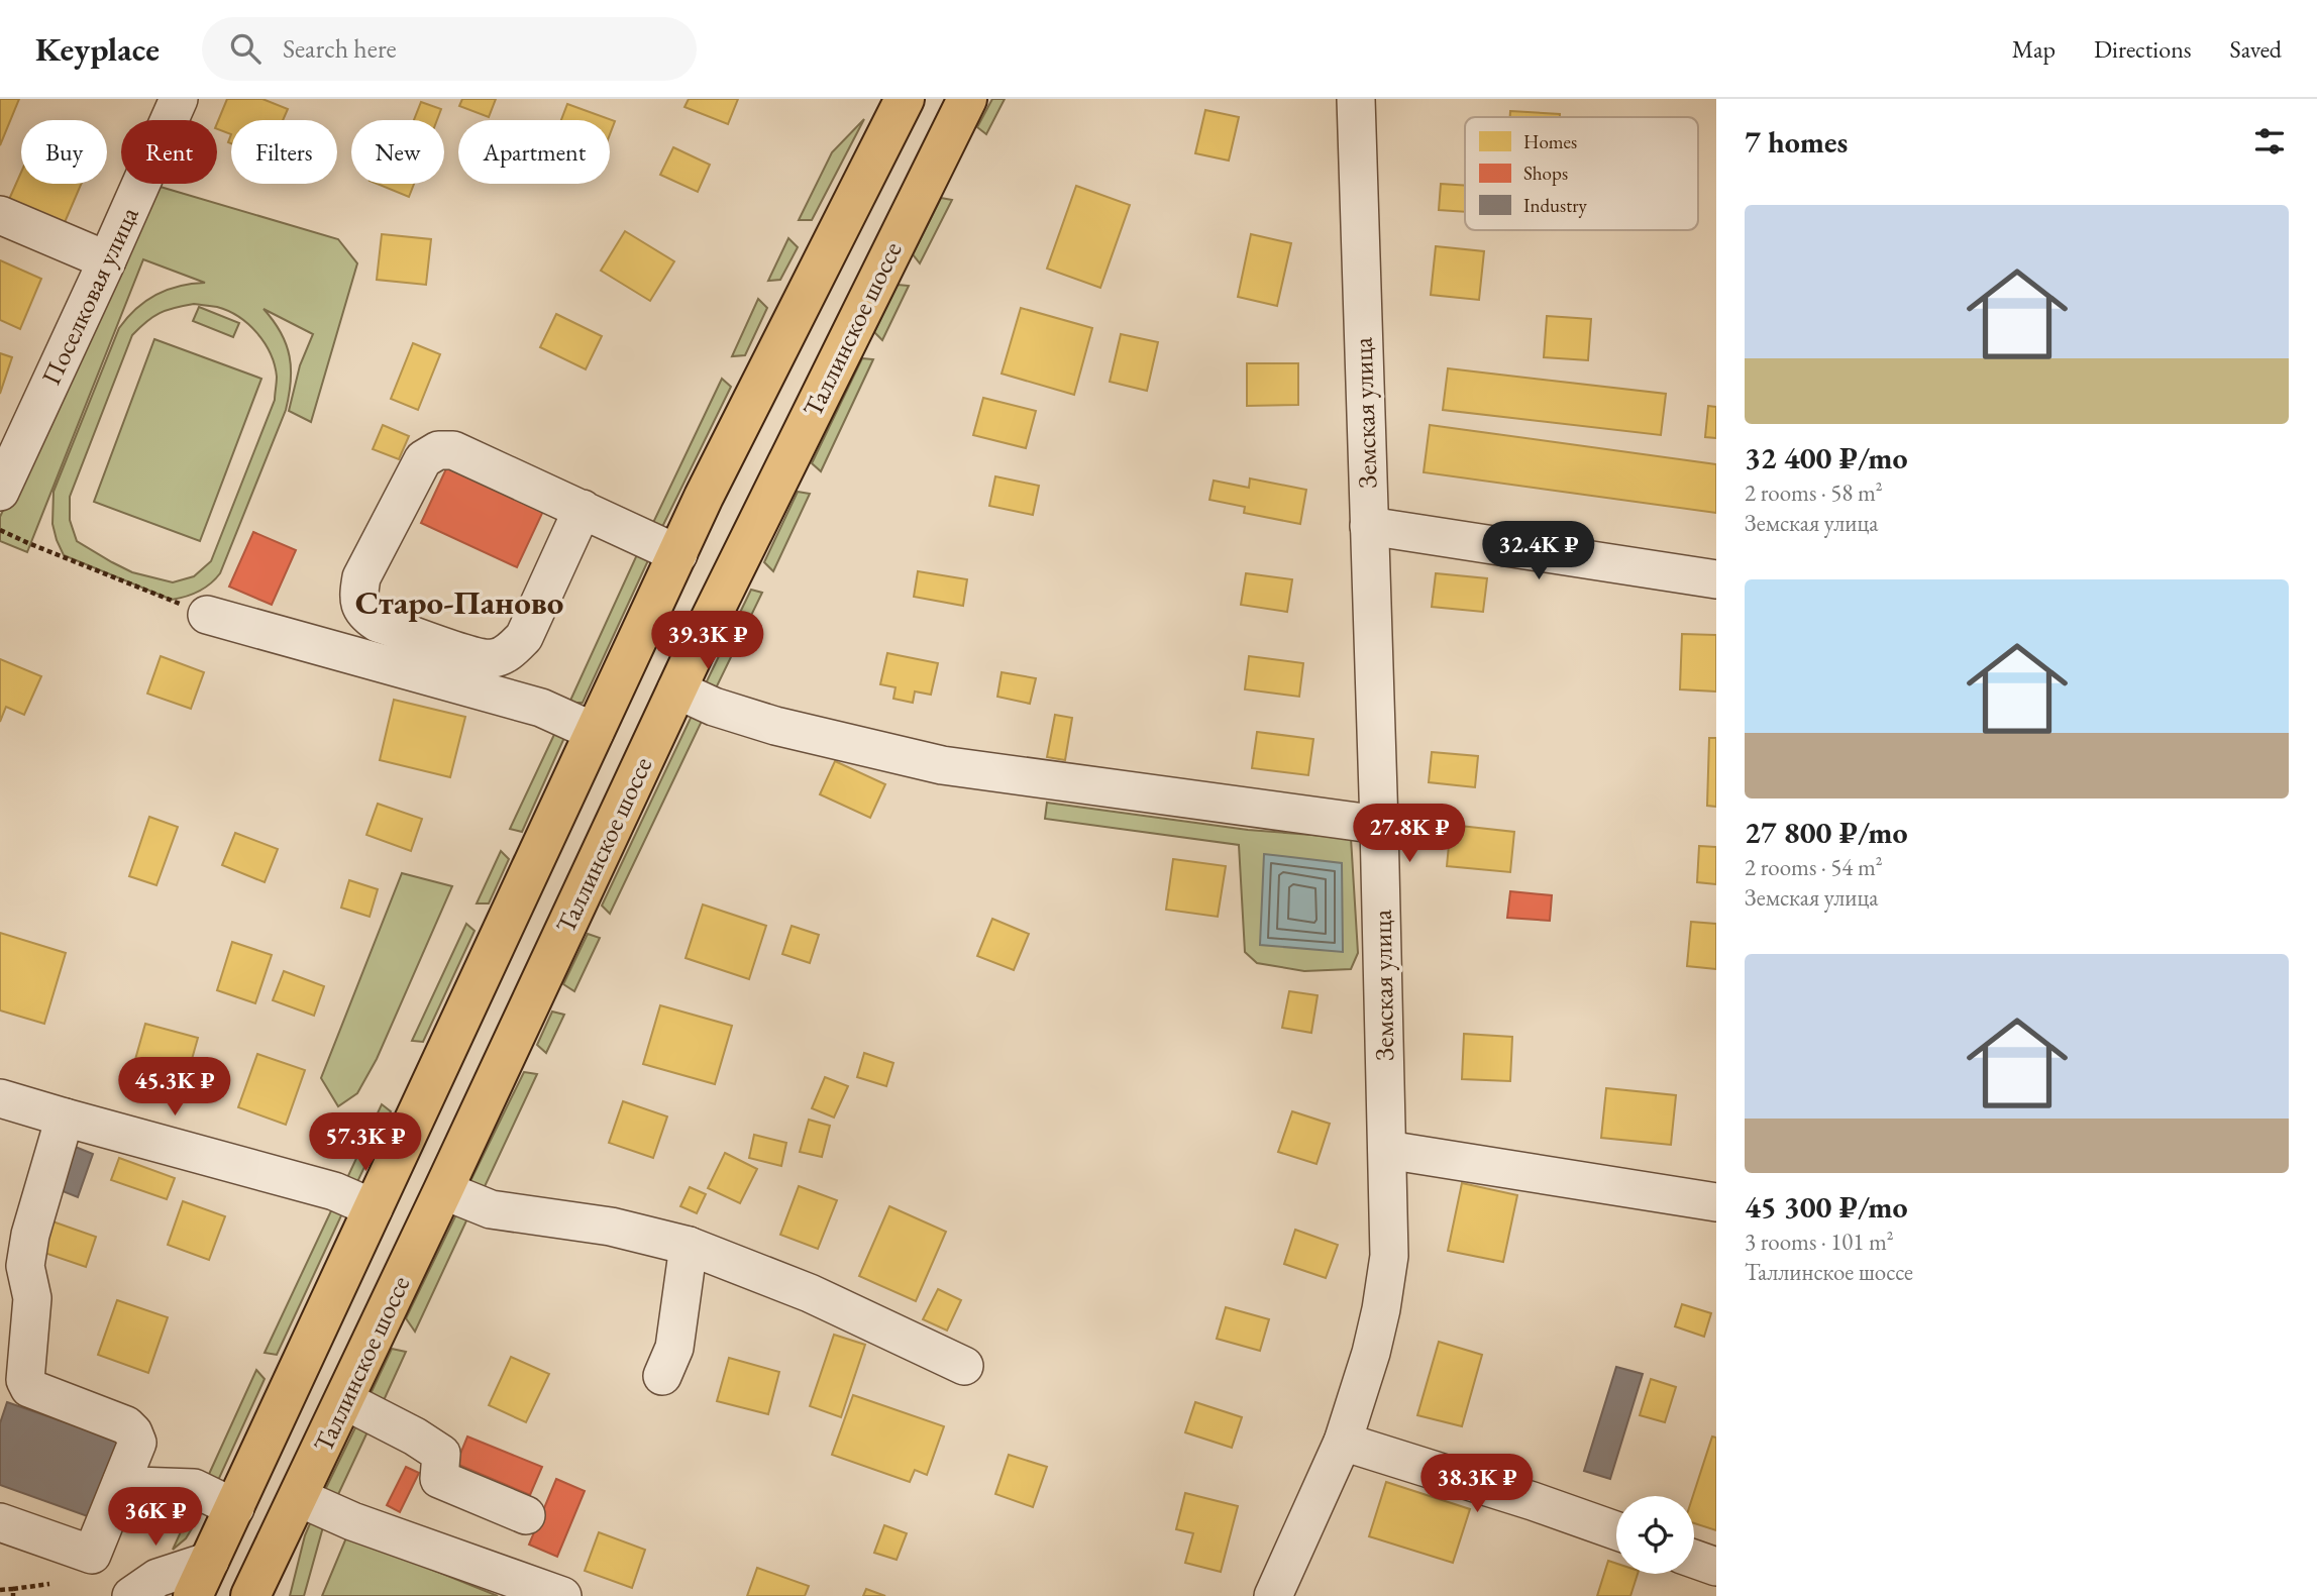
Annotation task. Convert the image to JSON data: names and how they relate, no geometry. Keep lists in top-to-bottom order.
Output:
{
  "streets": {
    "main road": ["Таллинское шоссе"],
    "street": ["Поселковая улица", "Земская улица"]
  },
  "districts": ["Старо-Паново"],
  "legend": ["Homes", "Shops", "Industry"],
  "page": {
    "header": "Keyplace",
    "search": "Search here",
    "nav": ["Map", "Directions", "Saved"],
    "heading": "7 homes",
    "chip": [
      "Buy",
      "Rent",
      "Filters",
      "New",
      "Apartment"
    ],
    "list": [
      {
        "name": "32 400 ₽/mo",
        "note": "2 rooms · 58 m² · Земская улица"
      },
      {
        "name": "27 800 ₽/mo",
        "note": "2 rooms · 54 m² · Земская улица"
      },
      {
        "name": "45 300 ₽/mo",
        "note": "3 rooms · 101 m² · Таллинское шоссе"
      }
    ],
    "price": [
      "32.4K ₽",
      "39.3K ₽",
      "27.8K ₽",
      "45.3K ₽",
      "57.3K ₽",
      "38.3K ₽",
      "36K ₽"
    ]
  }
}
